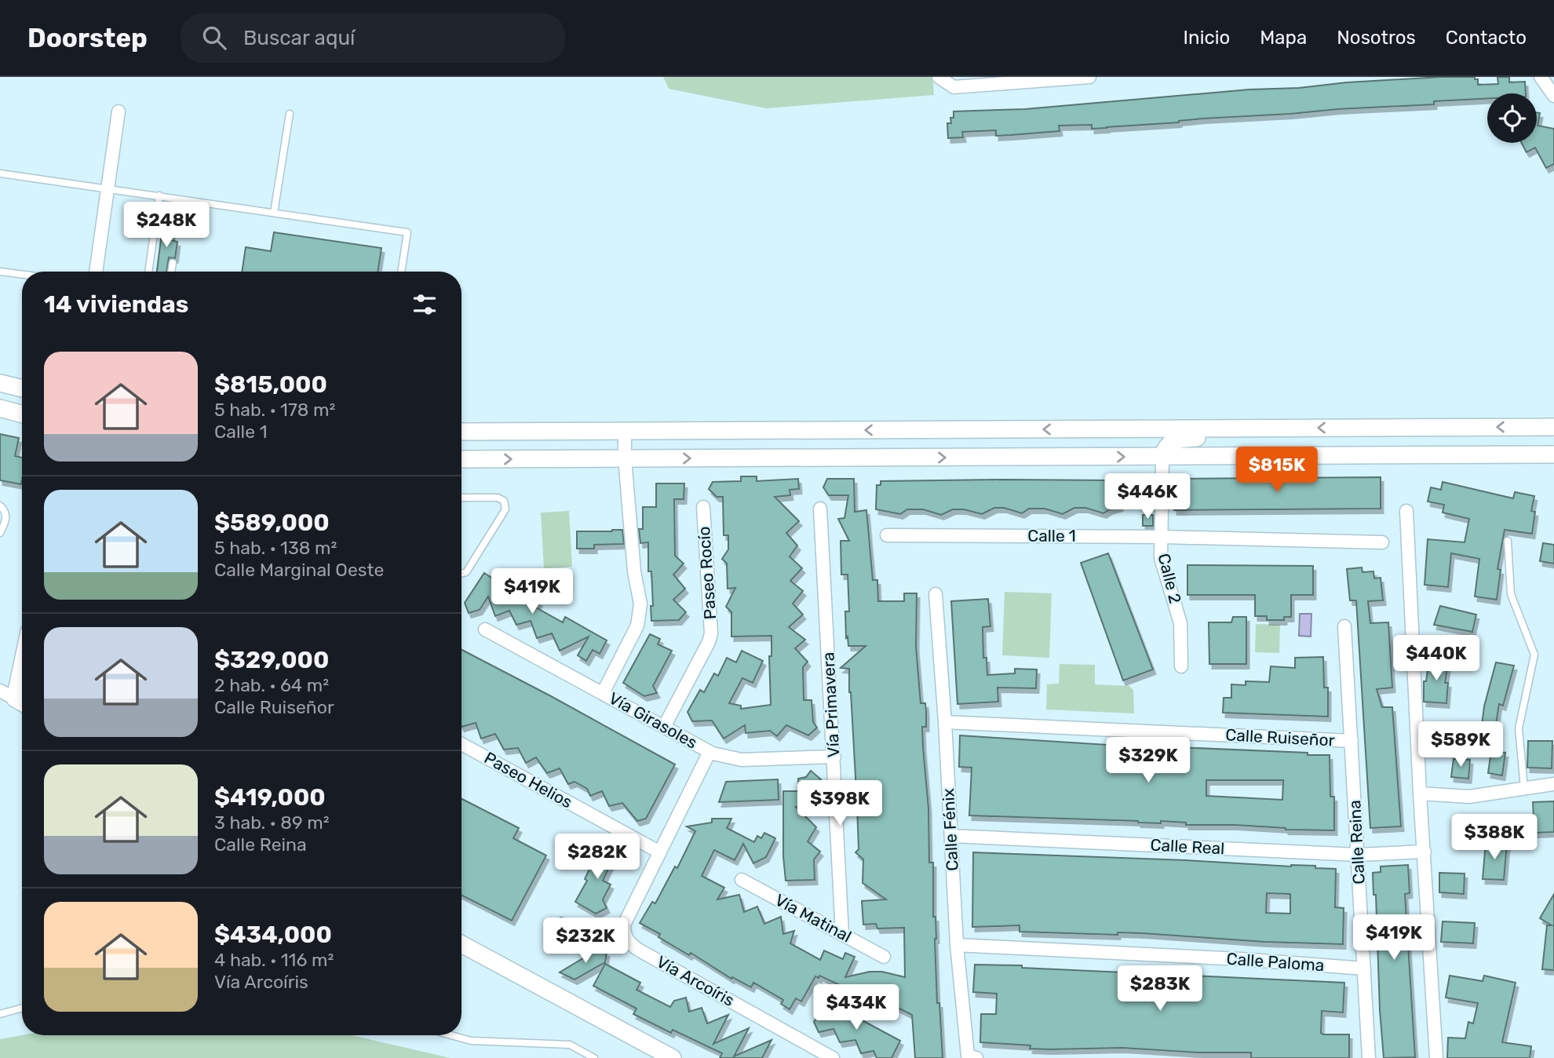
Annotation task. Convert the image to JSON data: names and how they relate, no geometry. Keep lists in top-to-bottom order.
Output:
{
  "streets": {
    "street": [
      "Calle 1",
      "Paseo Rocío",
      "Calle 2",
      "Vía Primavera",
      "Vía Girasoles",
      "Calle Ruiseñor",
      "Paseo Helios",
      "Calle Fénix",
      "Calle Reina",
      "Calle Real",
      "Vía Matinal",
      "Calle Paloma",
      "Vía Arcoíris"
    ]
  },
  "crossings": [
    ["Calle 1", "Calle 2"],
    ["Paseo Rocío", "Vía Girasoles"],
    ["Vía Primavera", "Vía Girasoles"],
    ["Vía Primavera", "Vía Matinal"],
    ["Vía Girasoles", "Vía Arcoíris"],
    ["Calle Ruiseñor", "Calle Fénix"],
    ["Calle Ruiseñor", "Calle Reina"],
    ["Paseo Helios", "Vía Arcoíris"],
    ["Calle Fénix", "Calle Real"],
    ["Calle Fénix", "Calle Paloma"],
    ["Calle Reina", "Calle Real"],
    ["Calle Reina", "Calle Paloma"]
  ],
  "page": {
    "header": "Doorstep",
    "search": "Buscar aquí",
    "nav": [
      "Inicio",
      "Mapa",
      "Nosotros",
      "Contacto"
    ],
    "price": [
      "$248K",
      "$815K",
      "$446K",
      "$419K",
      "$440K",
      "$589K",
      "$329K",
      "$398K",
      "$388K",
      "$282K",
      "$419K",
      "$232K",
      "$283K",
      "$434K"
    ],
    "heading": "14 viviendas",
    "list": [
      {
        "name": "$815,000",
        "note": "5 hab. · 178 m² · Calle 1"
      },
      {
        "name": "$589,000",
        "note": "5 hab. · 138 m² · Calle Marginal Oeste"
      },
      {
        "name": "$329,000",
        "note": "2 hab. · 64 m² · Calle Ruiseñor"
      },
      {
        "name": "$419,000",
        "note": "3 hab. · 89 m² · Calle Reina"
      },
      {
        "name": "$434,000",
        "note": "4 hab. · 116 m² · Vía Arcoíris"
      }
    ]
  }
}
